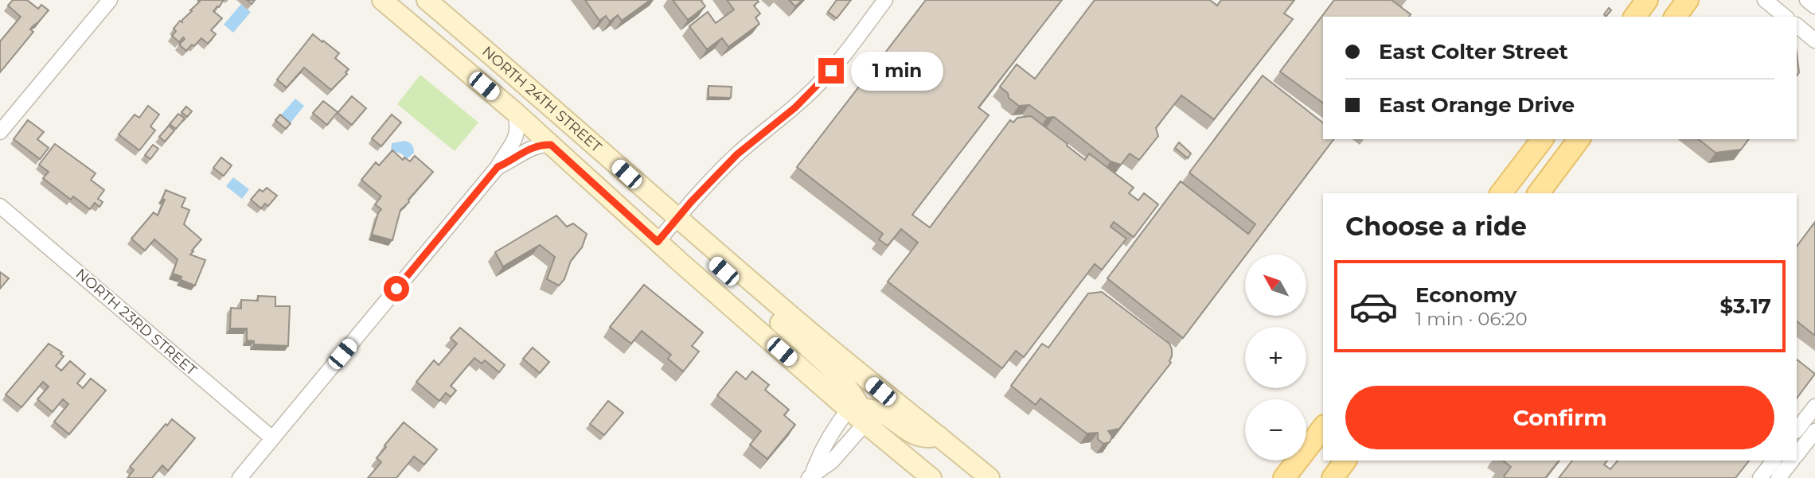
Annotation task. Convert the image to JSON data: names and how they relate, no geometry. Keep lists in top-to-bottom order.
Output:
{
  "streets": {
    "main road": ["NORTH 24TH STREET"],
    "street": ["NORTH 23RD STREET"]
  },
  "north": "top left",
  "page": {
    "banner": ["East Colter Street", "East Orange Drive"],
    "bubble": "1 min",
    "heading": "Choose a ride",
    "map_buttons": ["+", "−"],
    "list": [
      {
        "name": "Economy",
        "note": "1 min · 06:20",
        "value": "$3.17"
      }
    ],
    "buttons": "Confirm"
  }
}
